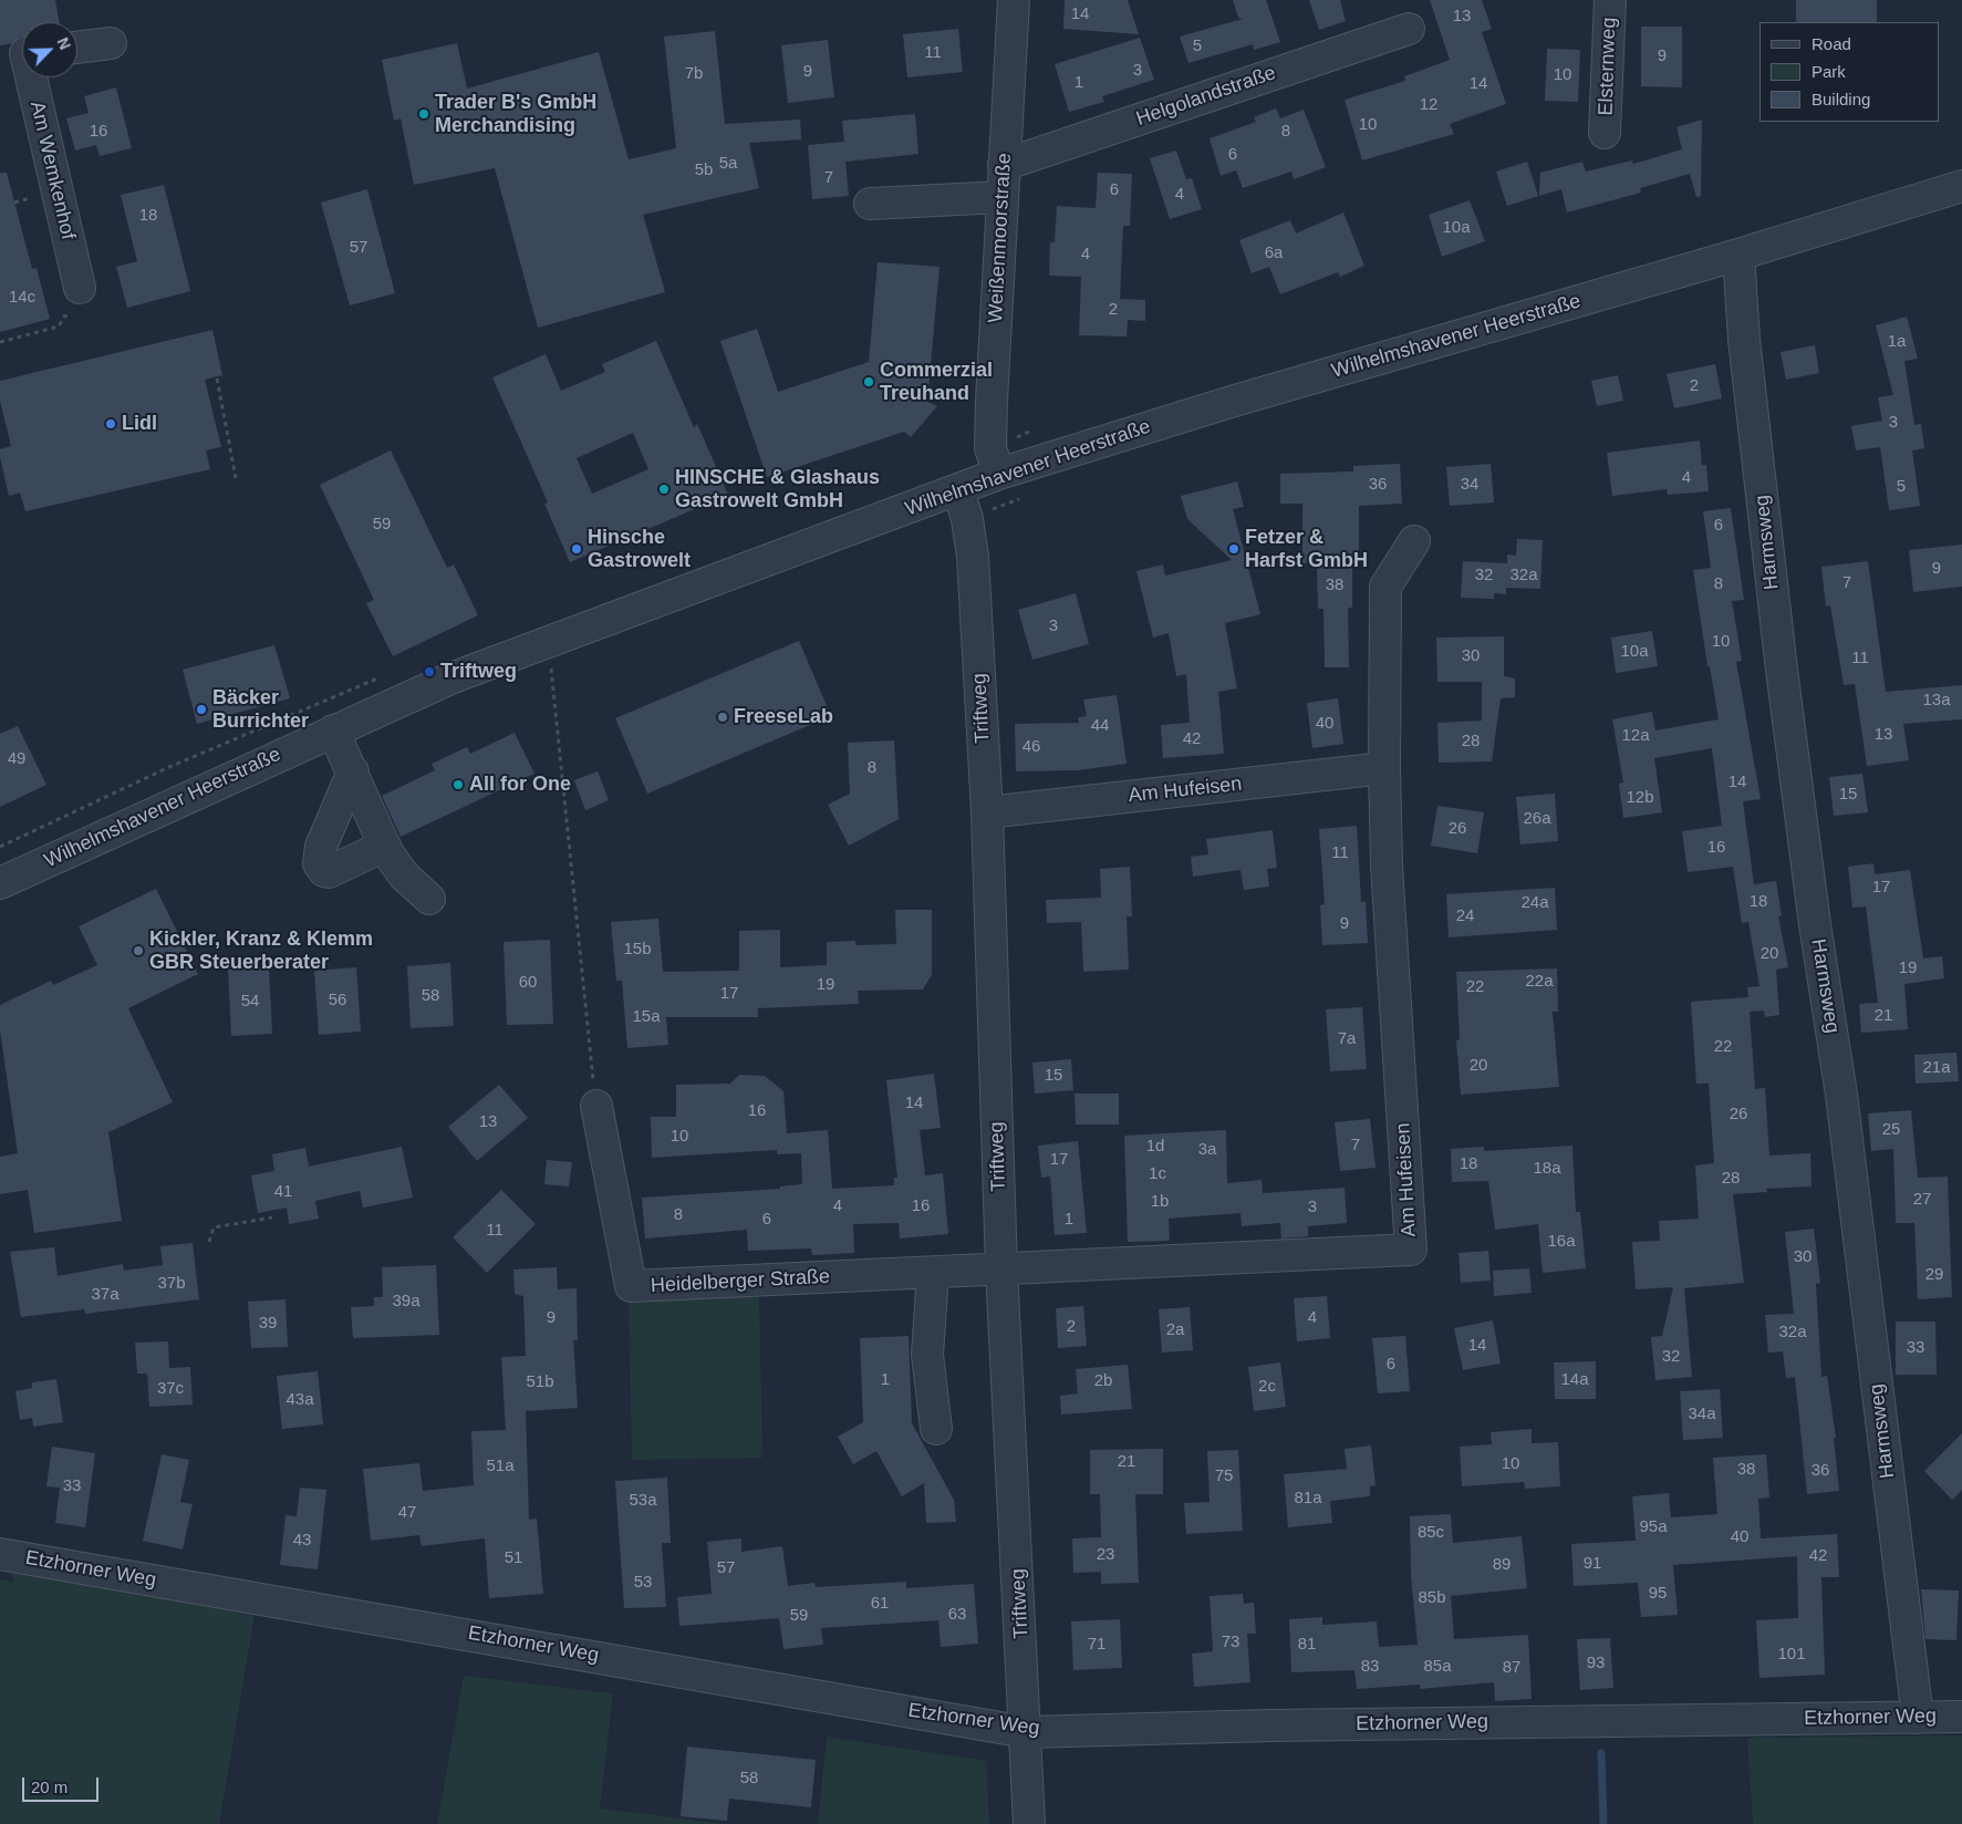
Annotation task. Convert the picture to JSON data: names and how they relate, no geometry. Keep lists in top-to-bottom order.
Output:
{
  "streets": {
    "street": [
      "Elsternweg",
      "Helgolandstraße",
      "Am Wemkenhof",
      "Weißenmoorstraße",
      "Wilhelmshavener Heerstraße",
      "Harmsweg",
      "Triftweg",
      "Am Hufeisen",
      "Heidelberger Straße",
      "Etzhorner Weg"
    ]
  },
  "crossings": [
    ["Helgolandstraße", "Weißenmoorstraße"],
    ["Weißenmoorstraße", "Wilhelmshavener Heerstraße"],
    ["Wilhelmshavener Heerstraße", "Harmsweg"],
    ["Wilhelmshavener Heerstraße", "Triftweg"],
    ["Harmsweg", "Etzhorner Weg"],
    ["Triftweg", "Am Hufeisen"],
    ["Triftweg", "Heidelberger Straße"],
    ["Triftweg", "Etzhorner Weg"],
    ["Am Hufeisen", "Heidelberger Straße"]
  ],
  "places": [
    "Trader B's GmbH Merchandising",
    "Commerzial Treuhand",
    "Lidl",
    "HINSCHE & Glashaus Gastrowelt GmbH",
    "Hinsche Gastrowelt",
    "Fetzer & Harfst GmbH",
    "Triftweg",
    "Bäcker Burrichter",
    "FreeseLab",
    "All for One",
    "Kickler, Kranz & Klemm GBR Steuerberater"
  ],
  "house_numbers": [
    "14",
    "13",
    "5",
    "11",
    "9",
    "3",
    "9",
    "7b",
    "10",
    "1",
    "14",
    "12",
    "10",
    "16",
    "8",
    "6",
    "5a",
    "5b",
    "7",
    "6",
    "4",
    "18",
    "10a",
    "57",
    "6a",
    "4",
    "14c",
    "2",
    "1a",
    "2",
    "3",
    "4",
    "36",
    "34",
    "5",
    "59",
    "6",
    "9",
    "32",
    "32a",
    "7",
    "8",
    "38",
    "3",
    "10",
    "10a",
    "30",
    "11",
    "13a",
    "40",
    "44",
    "13",
    "12a",
    "42",
    "28",
    "46",
    "49",
    "8",
    "14",
    "15",
    "12b",
    "26a",
    "26",
    "16",
    "11",
    "17",
    "18",
    "24a",
    "24",
    "9",
    "15b",
    "20",
    "19",
    "22a",
    "60",
    "19",
    "22",
    "17",
    "58",
    "56",
    "54",
    "21",
    "15a",
    "7a",
    "22",
    "20",
    "21a",
    "15",
    "14",
    "16",
    "26",
    "13",
    "25",
    "10",
    "7",
    "1d",
    "3a",
    "17",
    "18",
    "18a",
    "1c",
    "28",
    "41",
    "27",
    "1b",
    "4",
    "16",
    "3",
    "8",
    "6",
    "1",
    "11",
    "16a",
    "30",
    "29",
    "37b",
    "37a",
    "39a",
    "9",
    "4",
    "39",
    "2",
    "2a",
    "32a",
    "14",
    "33",
    "32",
    "6",
    "1",
    "14a",
    "2b",
    "51b",
    "2c",
    "37c",
    "43a",
    "34a",
    "21",
    "10",
    "51a",
    "38",
    "36",
    "75",
    "33",
    "81a",
    "53a",
    "47",
    "95a",
    "85c",
    "40",
    "43",
    "23",
    "42",
    "51",
    "91",
    "89",
    "57",
    "53",
    "95",
    "85b",
    "61",
    "63",
    "59",
    "73",
    "71",
    "81",
    "101",
    "93",
    "83",
    "85a",
    "87",
    "58"
  ],
  "legend": ["Road", "Park", "Building"],
  "scale_bar": "20 m",
  "north": "top right"
}
